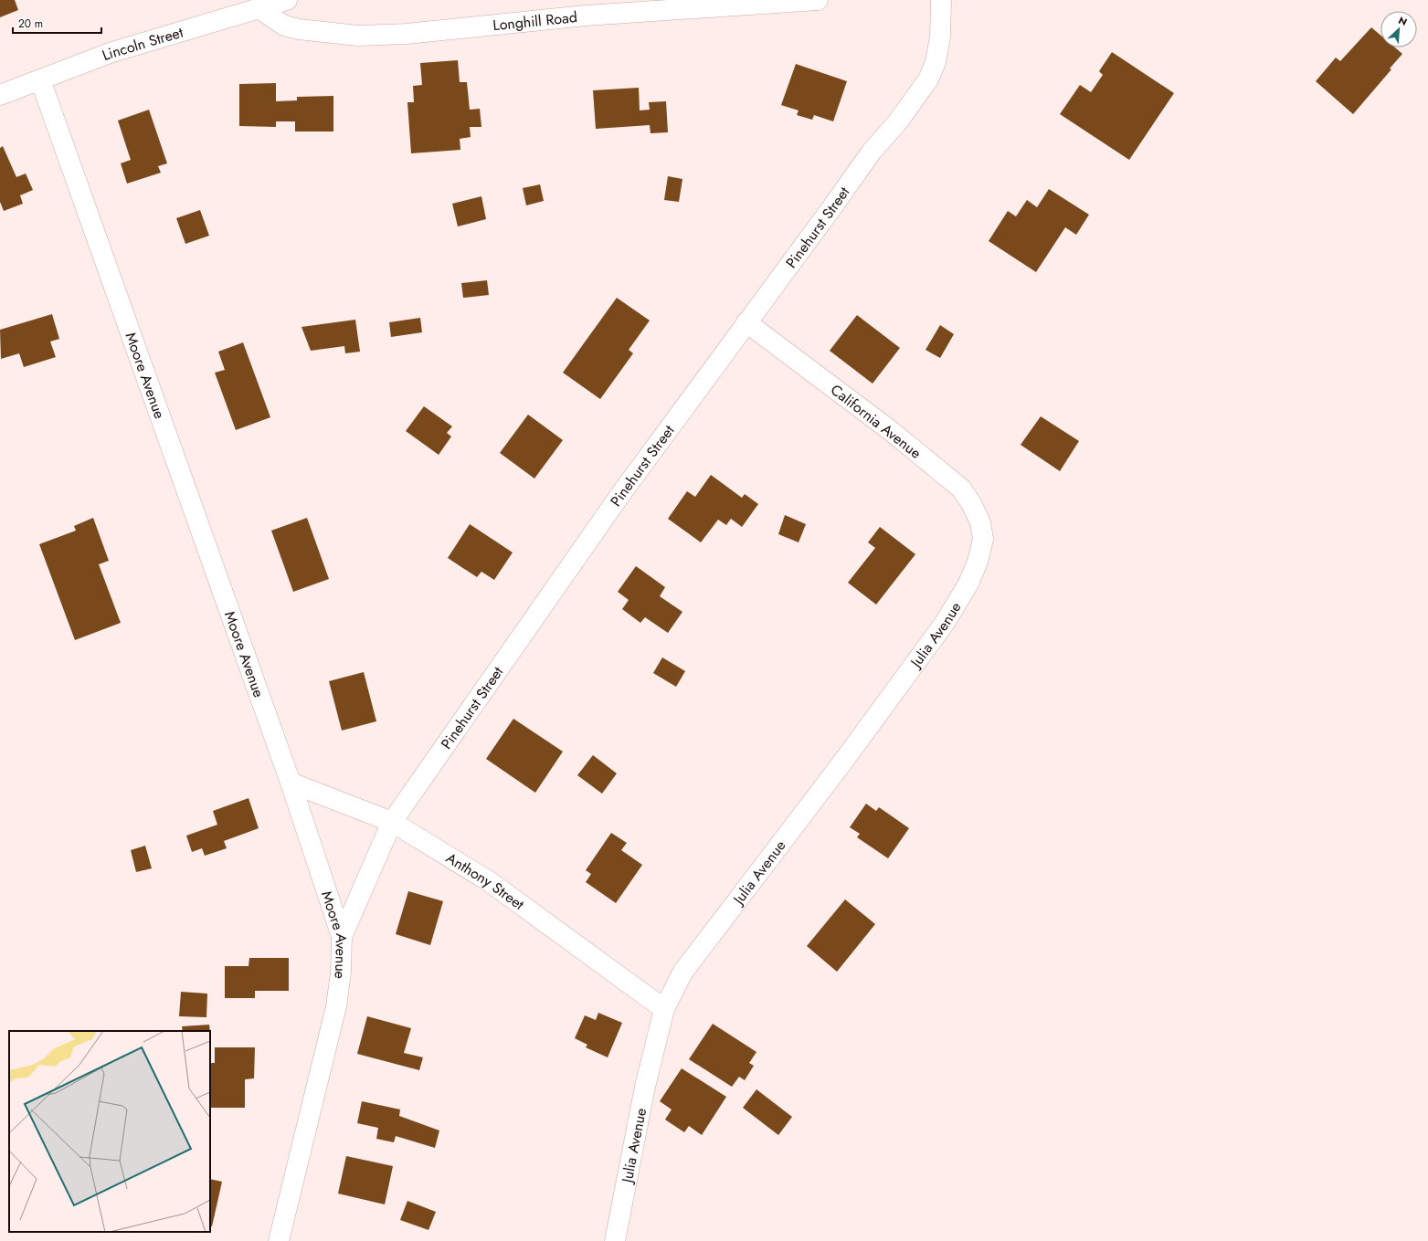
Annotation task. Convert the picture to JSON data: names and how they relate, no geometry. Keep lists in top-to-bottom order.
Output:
{
  "streets": {
    "street": [
      "Longhill Road",
      "Lincoln Street",
      "Pinehurst Street",
      "Moore Avenue",
      "California Avenue",
      "Julia Avenue",
      "Anthony Street"
    ]
  },
  "crossings": [
    ["Longhill Road", "Lincoln Street"],
    ["Lincoln Street", "Moore Avenue"],
    ["Pinehurst Street", "Moore Avenue"],
    ["Pinehurst Street", "California Avenue"],
    ["Pinehurst Street", "Anthony Street"],
    ["Moore Avenue", "Anthony Street"],
    ["California Avenue", "Julia Avenue"],
    ["Julia Avenue", "Anthony Street"]
  ],
  "scale_bar": "20 m",
  "north": "top right"
}
